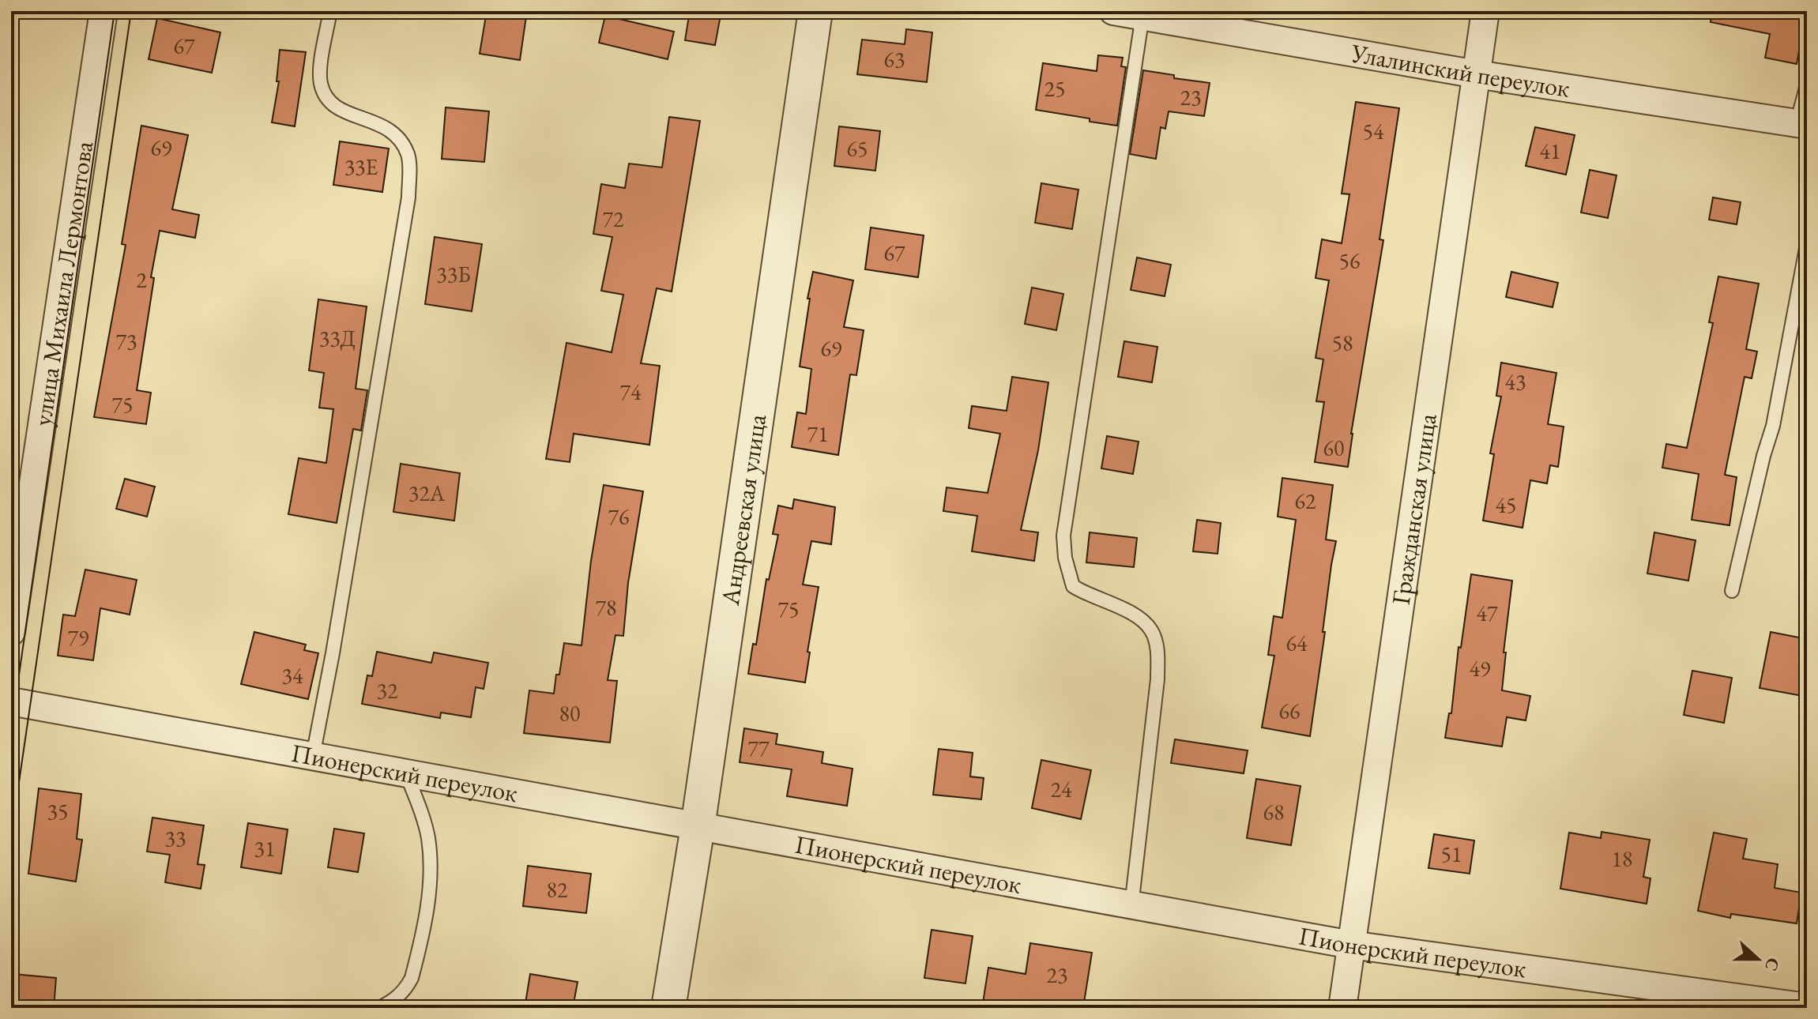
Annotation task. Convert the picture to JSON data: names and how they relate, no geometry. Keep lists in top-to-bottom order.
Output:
{
  "streets": {
    "street": [
      "Улалинский переулок",
      "улица Михаила Лермонтова",
      "Андреевская улица",
      "Гражданская улица",
      "Пионерский переулок"
    ]
  },
  "crossings": [
    ["Улалинский переулок", "Гражданская улица"],
    ["Андреевская улица", "Пионерский переулок"],
    ["Гражданская улица", "Пионерский переулок"]
  ],
  "house_numbers": [
    "67",
    "63",
    "25",
    "23",
    "54",
    "69",
    "65",
    "41",
    "33Е",
    "72",
    "67",
    "56",
    "33Б",
    "2",
    "33Д",
    "73",
    "58",
    "69",
    "43",
    "74",
    "75",
    "71",
    "60",
    "32А",
    "62",
    "45",
    "76",
    "78",
    "75",
    "47",
    "79",
    "64",
    "49",
    "34",
    "32",
    "66",
    "80",
    "77",
    "24",
    "35",
    "68",
    "33",
    "31",
    "51",
    "18",
    "82",
    "23"
  ],
  "north": "right"
}
